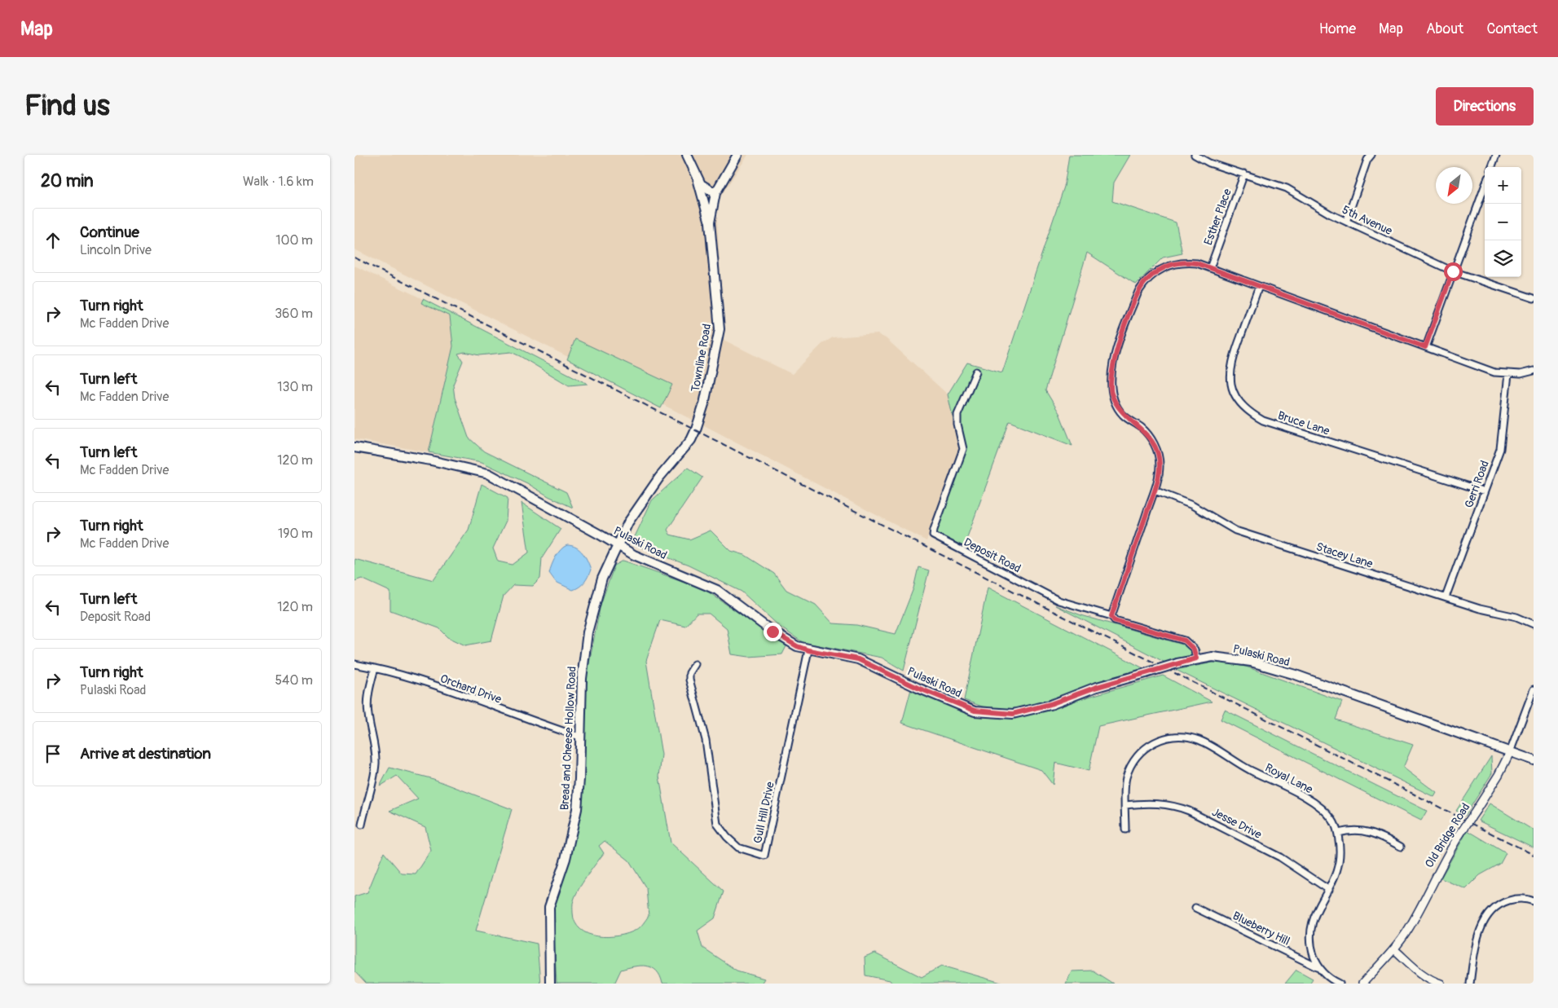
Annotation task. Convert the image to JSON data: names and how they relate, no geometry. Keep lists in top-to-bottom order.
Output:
{
  "streets": {
    "main road": ["Townline Road", "Pulaski Road", "Bread and Cheese Hollow Road"],
    "street": [
      "Esther Place",
      "5th Avenue",
      "Bruce Lane",
      "Gerri Road",
      "Deposit Road",
      "Stacey Lane",
      "Orchard Drive",
      "Royal Lane",
      "Gull Hill Drive",
      "Jesse Drive",
      "Old Bridge Road",
      "Blueberry Hill"
    ]
  },
  "crossings": [
    ["Esther Place", "5th Avenue"],
    ["Townline Road", "Pulaski Road"],
    ["Townline Road", "Bread and Cheese Hollow Road"],
    ["Bruce Lane", "Gerri Road"],
    ["Gerri Road", "Stacey Lane"],
    ["Pulaski Road", "Deposit Road"],
    ["Pulaski Road", "Bread and Cheese Hollow Road"],
    ["Pulaski Road", "Gull Hill Drive"],
    ["Pulaski Road", "Old Bridge Road"],
    ["Orchard Drive", "Bread and Cheese Hollow Road"],
    ["Royal Lane", "Jesse Drive"],
    ["Royal Lane", "Blueberry Hill"]
  ],
  "north": "bottom left",
  "page": {
    "header": "Map",
    "nav": [
      "Home",
      "Map",
      "About",
      "Contact"
    ],
    "buttons": "Directions",
    "title": "Find us",
    "heading": ["20 min", "Walk · 1.6 km"],
    "map_buttons": ["+", "−"],
    "list": [
      ["Continue", "Lincoln Drive", "100 m"],
      ["Turn right", "Mc Fadden Drive", "360 m"],
      ["Turn left", "Mc Fadden Drive", "130 m"],
      ["Turn left", "Mc Fadden Drive", "120 m"],
      ["Turn right", "Mc Fadden Drive", "190 m"],
      ["Turn left", "Deposit Road", "120 m"],
      ["Turn right", "Pulaski Road", "540 m"],
      "Arrive at destination"
    ]
  }
}
